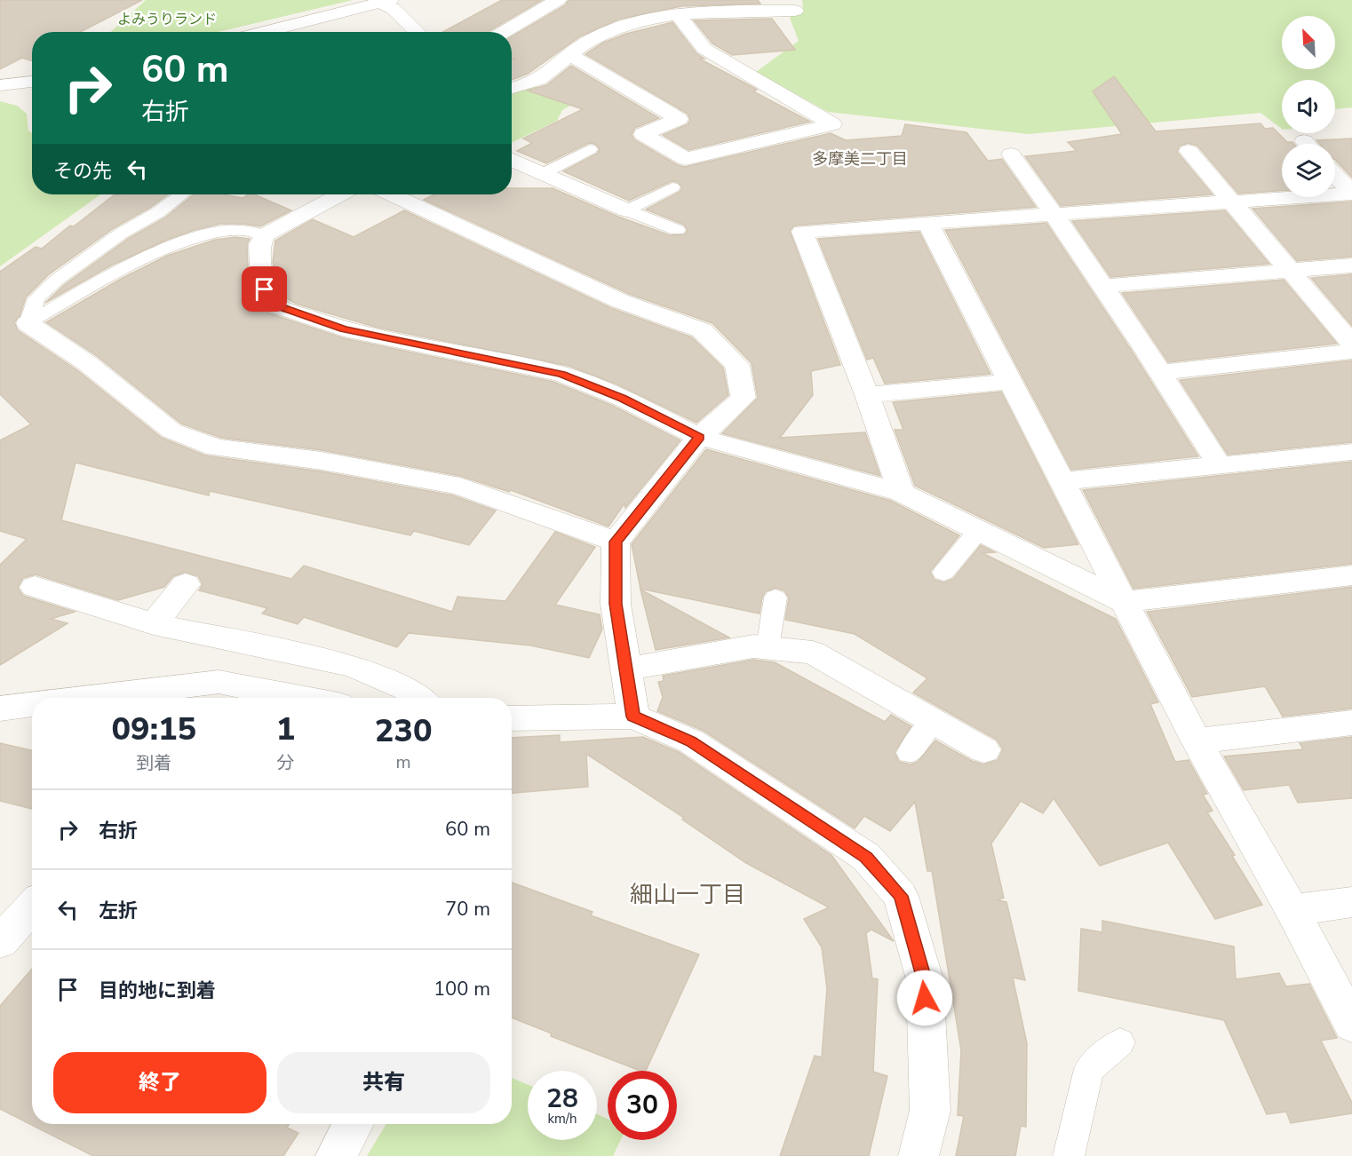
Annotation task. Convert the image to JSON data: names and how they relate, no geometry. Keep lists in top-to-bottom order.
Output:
{
  "districts": ["多摩美二丁目", "細山一丁目"],
  "parks": ["よみうりランド"],
  "north": "top left",
  "page": {
    "turn": ["60 m", "右折"],
    "then": "その先",
    "eta": [
      "09:15",
      "到着",
      "1",
      "分",
      "230",
      "m"
    ],
    "list": [
      {
        "name": "右折",
        "value": "60 m"
      },
      {
        "name": "左折",
        "value": "70 m"
      },
      {
        "name": "目的地に到着",
        "value": "100 m"
      }
    ],
    "buttons": ["終了", "共有"],
    "speed": "28 km/h",
    "limit": "30"
  }
}
